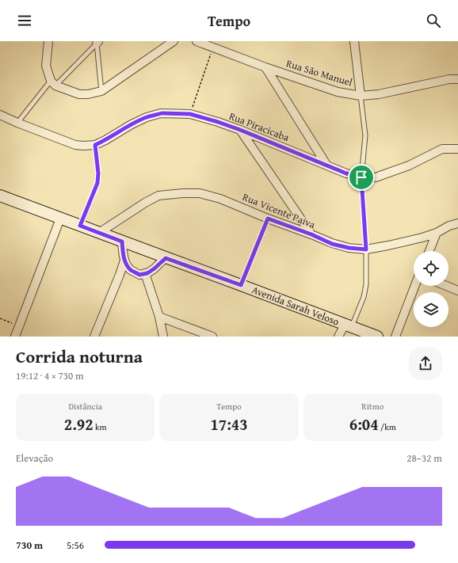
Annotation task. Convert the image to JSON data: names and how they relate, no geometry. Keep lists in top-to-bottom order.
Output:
{
  "streets": {
    "main road": ["Avenida Sarah Veloso"],
    "street": ["Rua São Manuel", "Rua Piracicaba", "Rua Vicente Paiva"]
  },
  "crossings": [
    ["Rua Vicente Paiva", "Avenida Sarah Veloso"]
  ],
  "page": {
    "header": "Tempo",
    "heading": ["Corrida noturna", "19:12 · 4 × 730 m"],
    "stats": [
      ["Distância", "2.92 km"],
      ["Tempo", "17:43"],
      ["Ritmo", "6:04 /km"]
    ],
    "chart": ["Elevação", "28–32 m"],
    "list": [
      {
        "name": "730 m",
        "note": "5:56"
      }
    ]
  }
}
